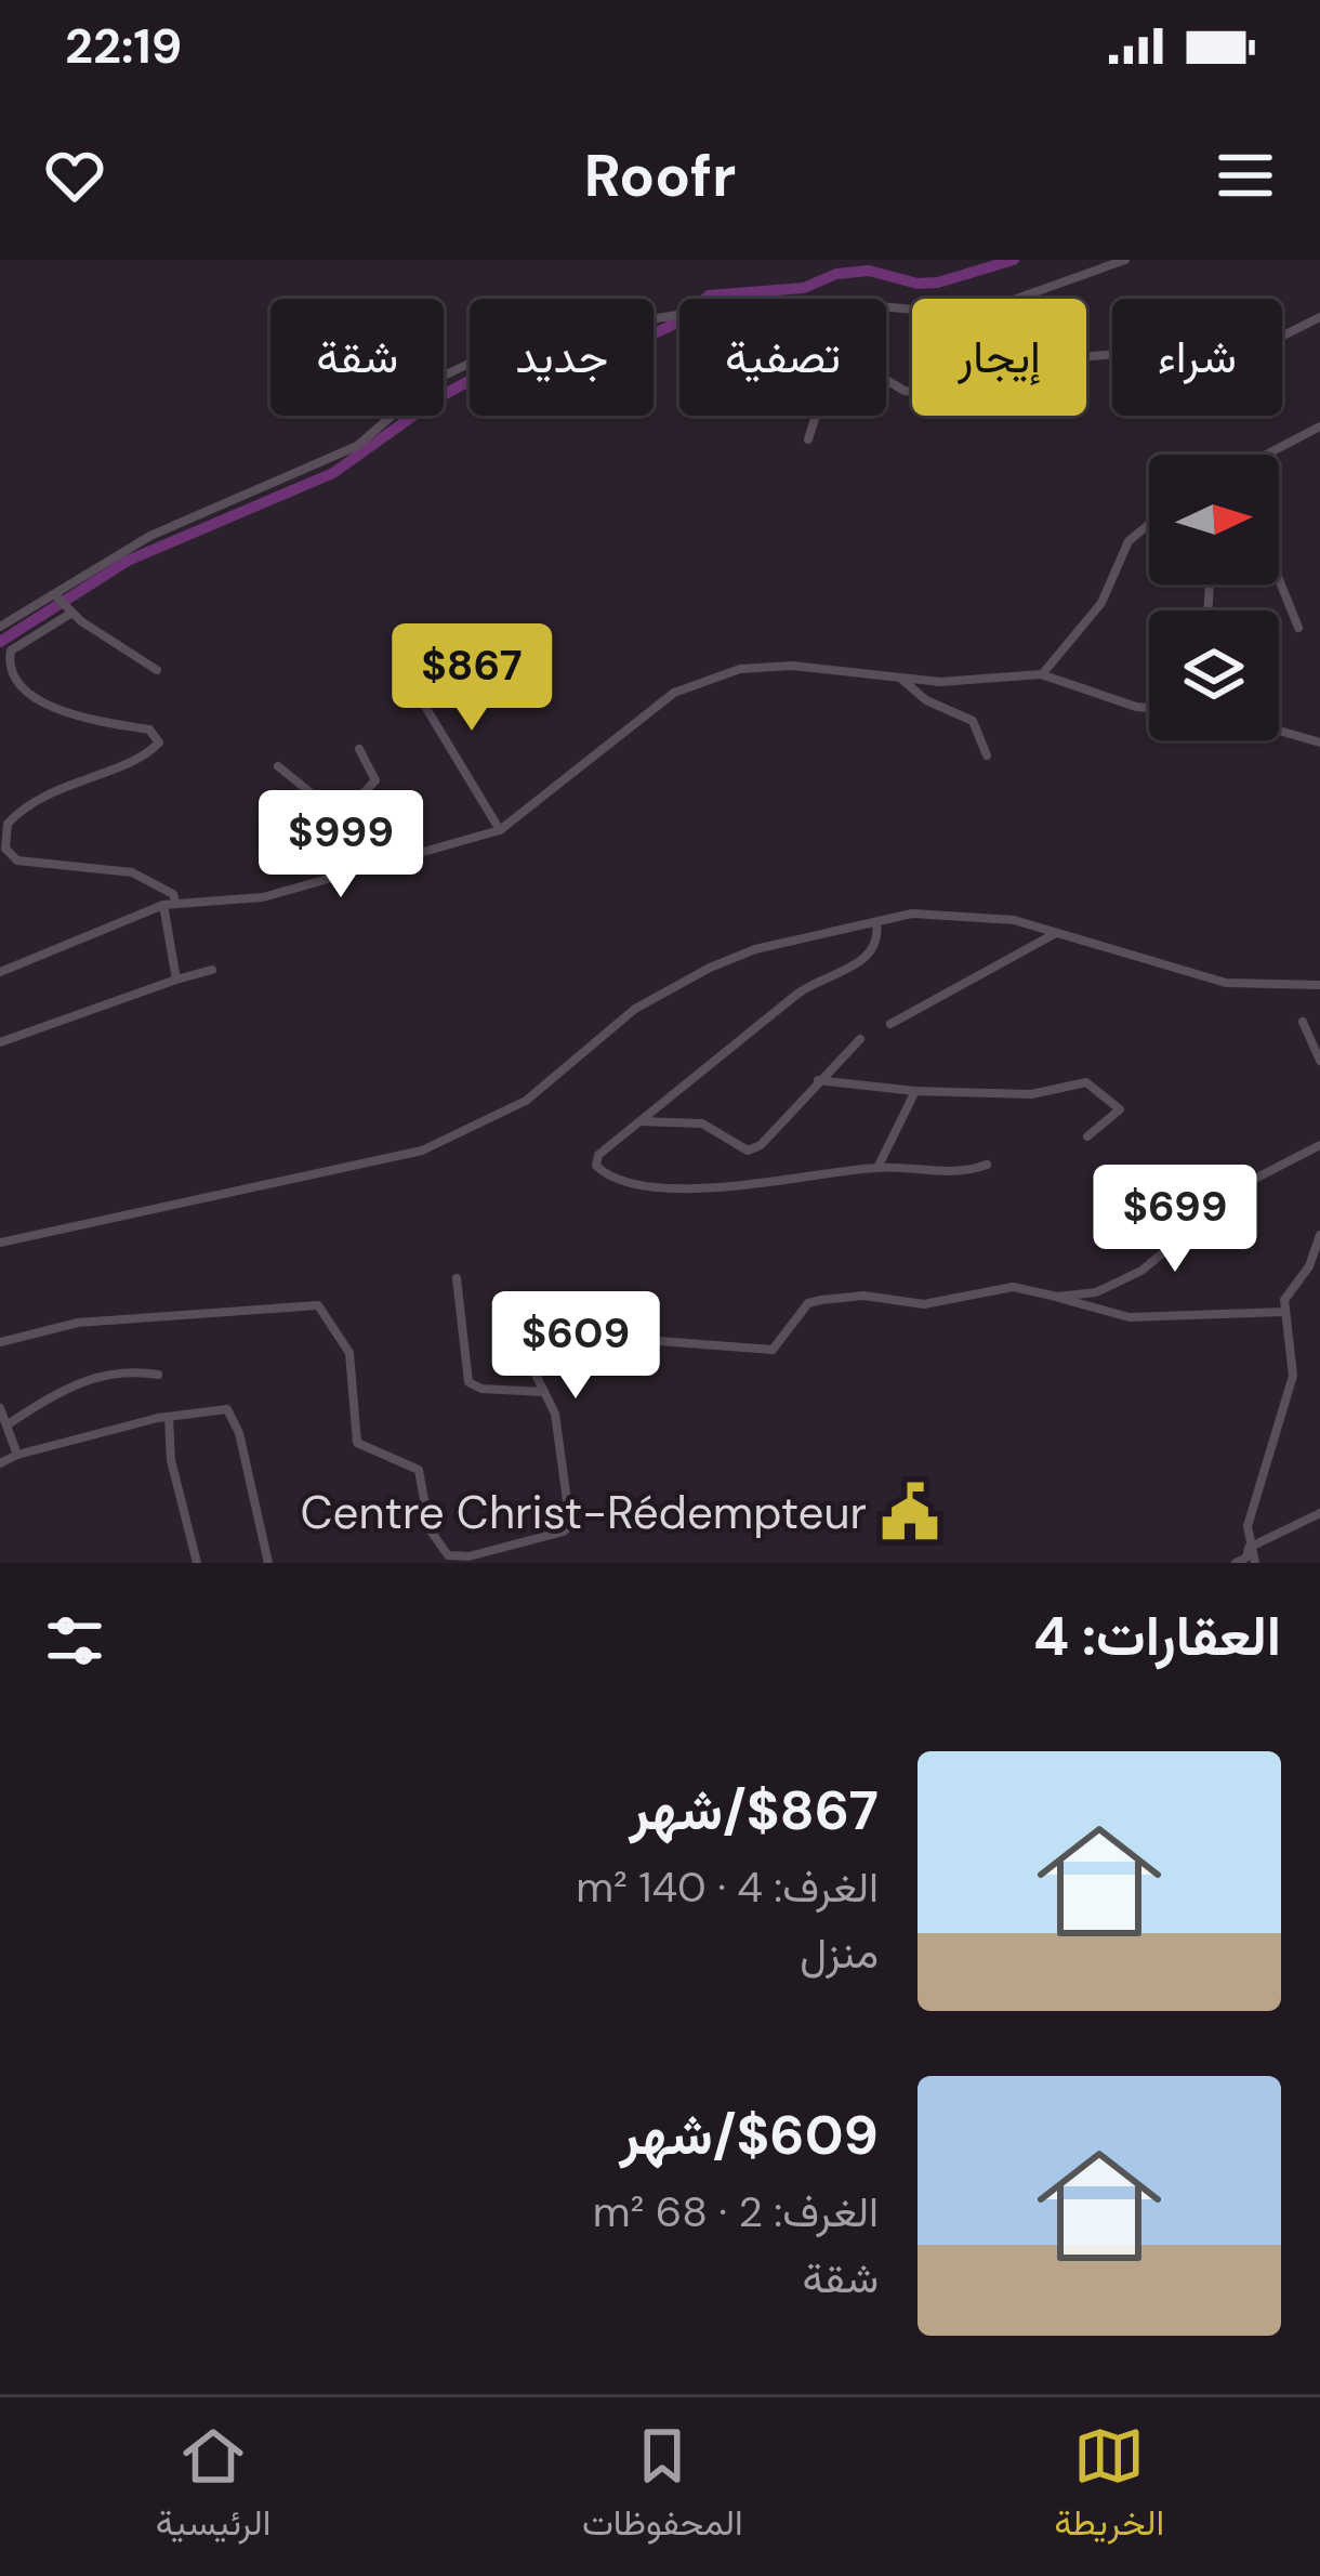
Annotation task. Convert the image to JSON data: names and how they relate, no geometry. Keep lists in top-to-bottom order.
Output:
{
  "places": {
    "public building": ["Centre Christ-Rédempteur"]
  },
  "north": "right",
  "page": {
    "status": "22:19",
    "header": "Roofr",
    "chip": [
      "شراء",
      "إيجار",
      "تصفية",
      "جديد",
      "شقة"
    ],
    "price": [
      "$867",
      "$999",
      "$699",
      "$609"
    ],
    "heading": "العقارات: 4",
    "list": [
      {
        "name": "$867/شهر",
        "note": "الغرف: 4 · 140 m² · منزل"
      },
      {
        "name": "$609/شهر",
        "note": "الغرف: 2 · 68 m² · شقة"
      }
    ],
    "tabs": ["الخريطة", "المحفوظات", "الرئيسية"]
  }
}
